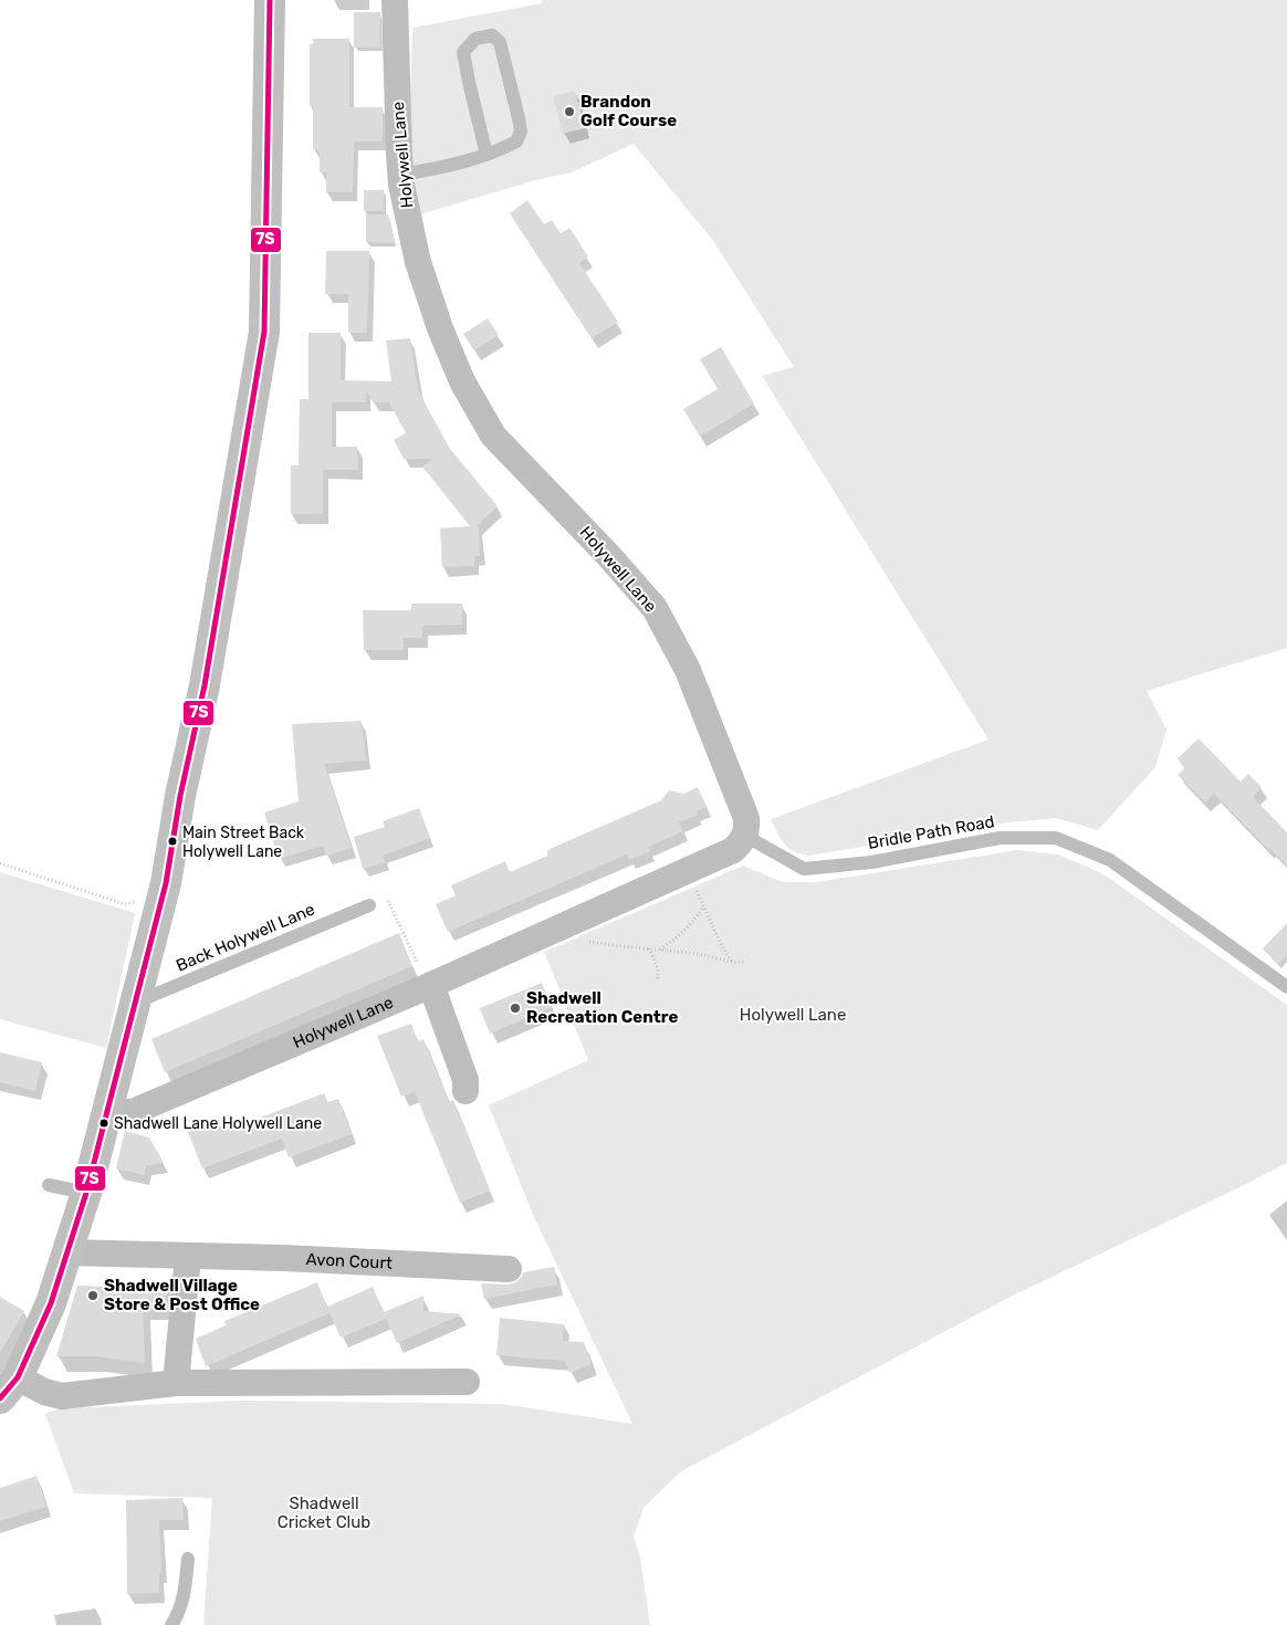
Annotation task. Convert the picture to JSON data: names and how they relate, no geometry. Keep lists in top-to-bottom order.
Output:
{
  "streets": {
    "street": ["Holywell Lane", "Avon Court"],
    "lane": ["Bridle Path Road", "Back Holywell Lane"]
  },
  "crossings": [
    ["Holywell Lane", "Bridle Path Road"]
  ],
  "parks": ["Holywell Lane", "Shadwell Cricket Club"],
  "places": [
    "Brandon Golf Course",
    "Main Street Back Holywell Lane",
    "Shadwell Recreation Centre",
    "Shadwell Lane Holywell Lane",
    "Shadwell Village Store & Post Office"
  ],
  "lines": ["transit line 7S"]
}
